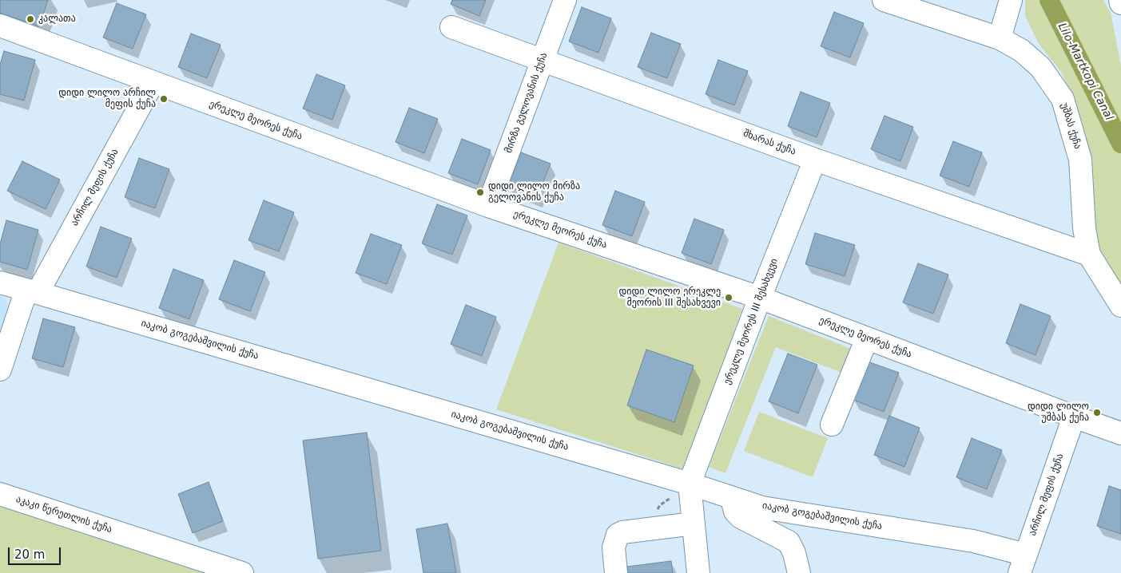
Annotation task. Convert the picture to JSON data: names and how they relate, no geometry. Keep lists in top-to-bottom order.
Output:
{
  "streets": {
    "street": [
      "მირზა გელოვანის ქუჩა",
      "ერეკლე მეორეს ქუჩა",
      "უშბას ქუჩა",
      "შხარას ქუჩა",
      "არჩილ მეფის ქუჩა",
      "ერეკლე მეორეს III შესახვევი",
      "იაკობ გოგებაშვილის ქუჩა",
      "აკაკი წერეთლის ქუჩა"
    ]
  },
  "crossings": [
    ["მირზა გელოვანის ქუჩა", "ერეკლე მეორეს ქუჩა"],
    ["მირზა გელოვანის ქუჩა", "შხარას ქუჩა"],
    ["ერეკლე მეორეს ქუჩა", "არჩილ მეფის ქუჩა"],
    ["ერეკლე მეორეს ქუჩა", "ერეკლე მეორეს III შესახვევი"],
    ["უშბას ქუჩა", "შხარას ქუჩა"],
    ["შხარას ქუჩა", "ერეკლე მეორეს III შესახვევი"],
    ["არჩილ მეფის ქუჩა", "იაკობ გოგებაშვილის ქუჩა"],
    ["ერეკლე მეორეს III შესახვევი", "იაკობ გოგებაშვილის ქუჩა"]
  ],
  "water": ["Lilo-Martkopi Canal"],
  "places": [
    "კალათა",
    "დიდი ლილო არჩილ მეფის ქუჩა",
    "დიდი ლილო მირზა გელოვანის ქუჩა",
    "დიდი ლილო ერეკლე მეორის III შესახვევი",
    "დიდი ლილო უშბას ქუჩა"
  ],
  "scale_bar": "20 m"
}
